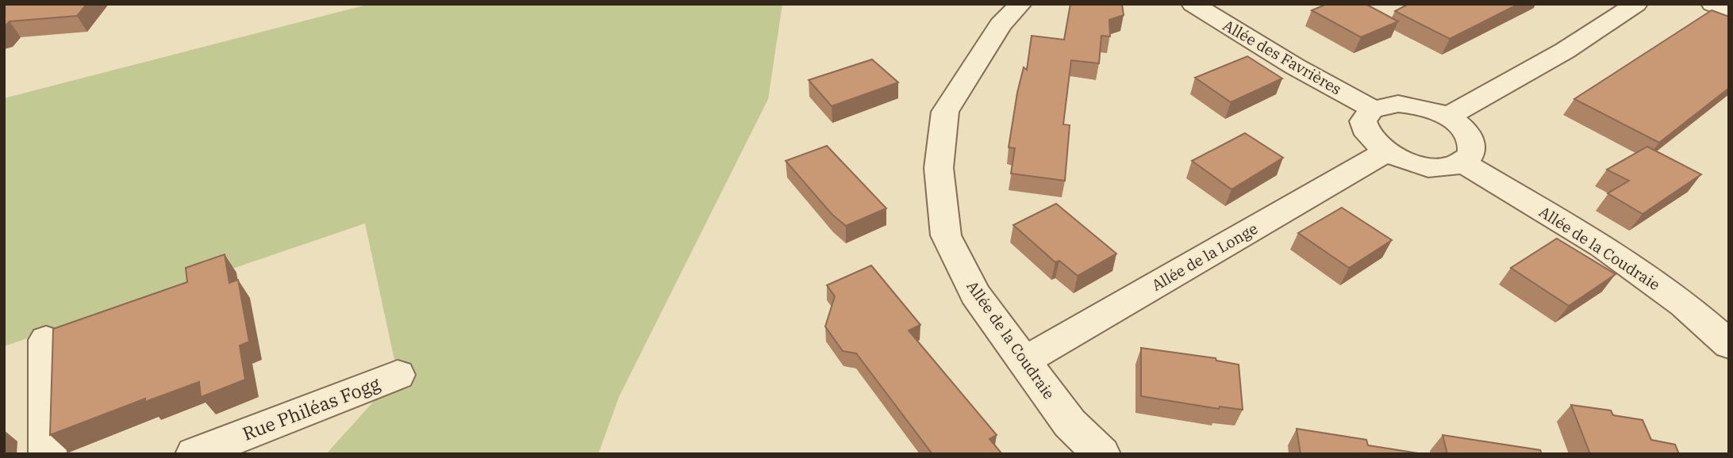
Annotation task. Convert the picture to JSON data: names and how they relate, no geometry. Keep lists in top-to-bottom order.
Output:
{
  "streets": {
    "street": [
      "Allée des Favrières",
      "Allée de la Coudraie",
      "Allée de la Longe",
      "Rue Philéas Fogg"
    ]
  },
  "crossings": [
    ["Allée de la Coudraie", "Allée de la Longe"]
  ]
}
